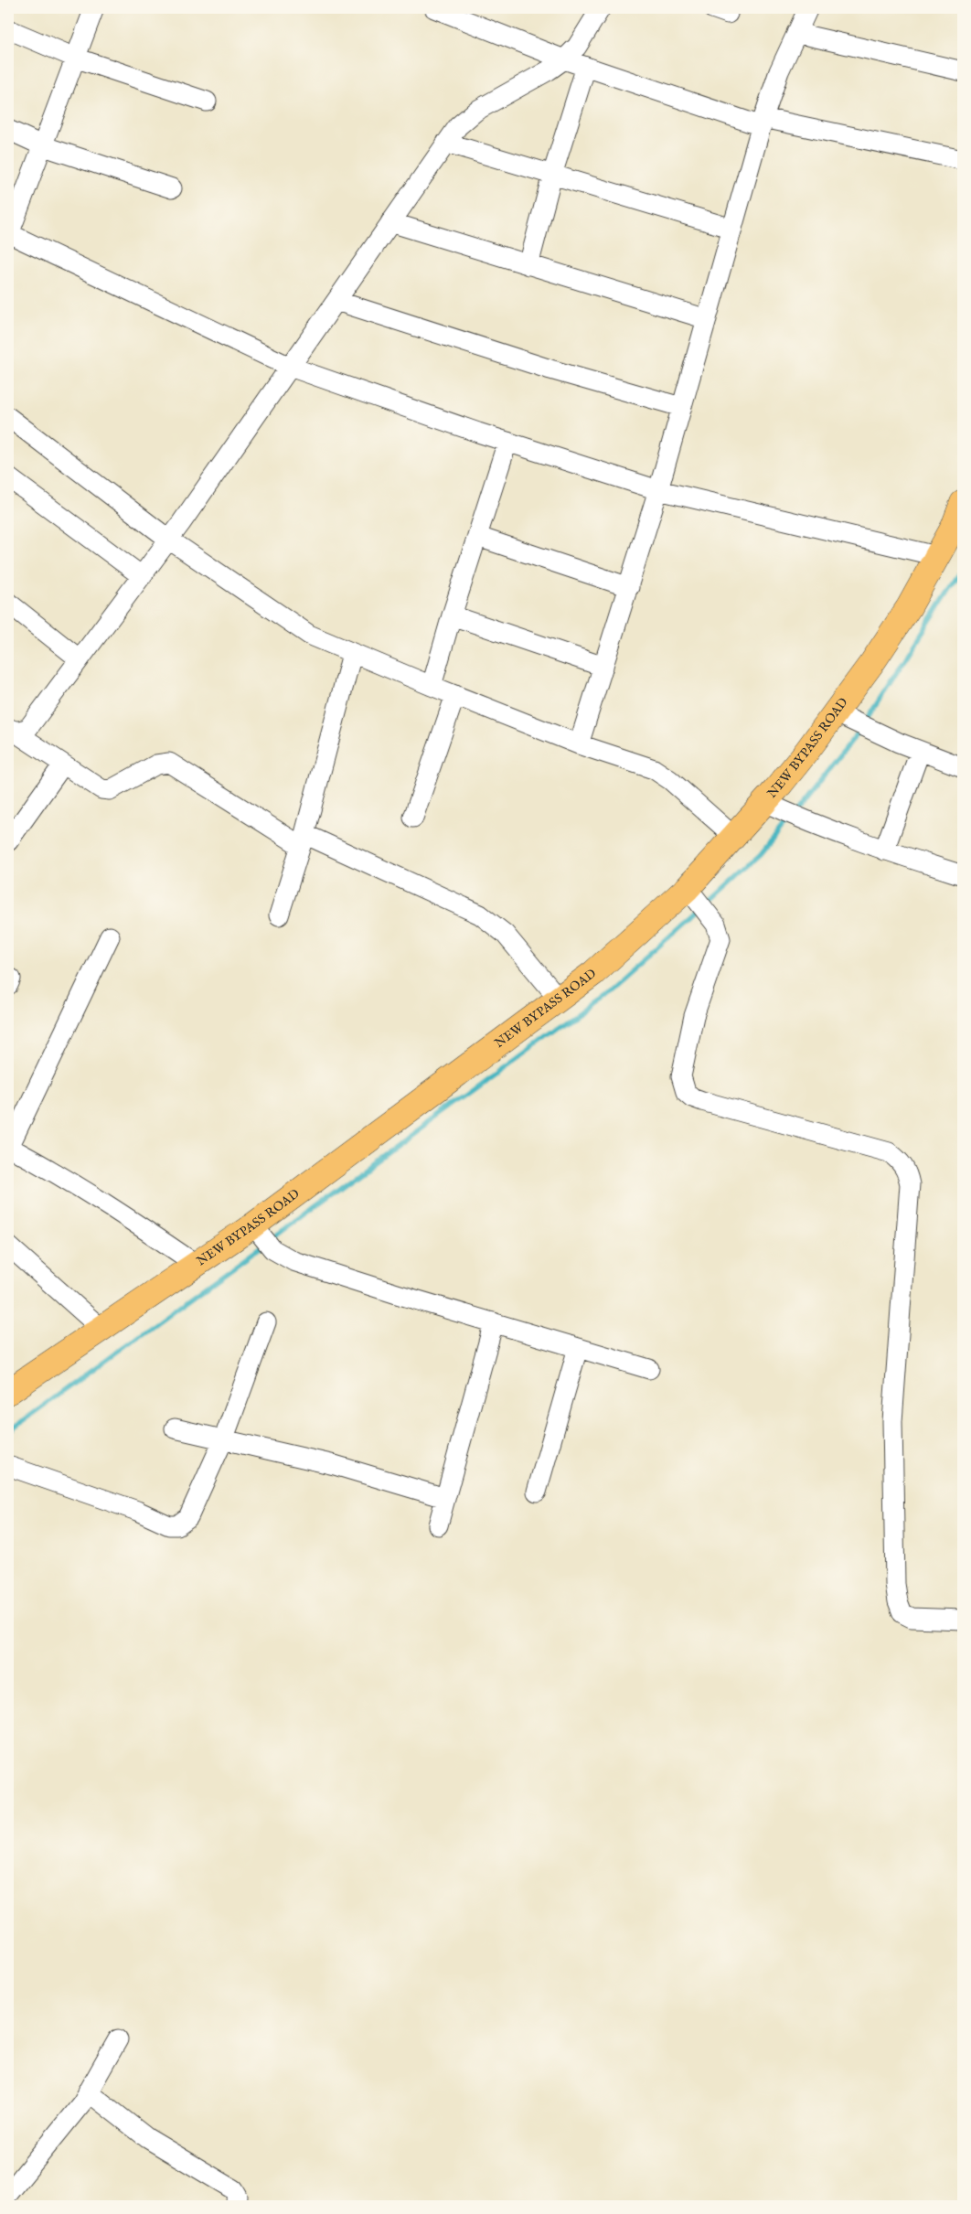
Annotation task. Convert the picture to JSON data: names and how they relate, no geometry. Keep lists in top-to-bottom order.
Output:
{
  "streets": {
    "main road": ["NEW BYPASS ROAD"]
  }
}
